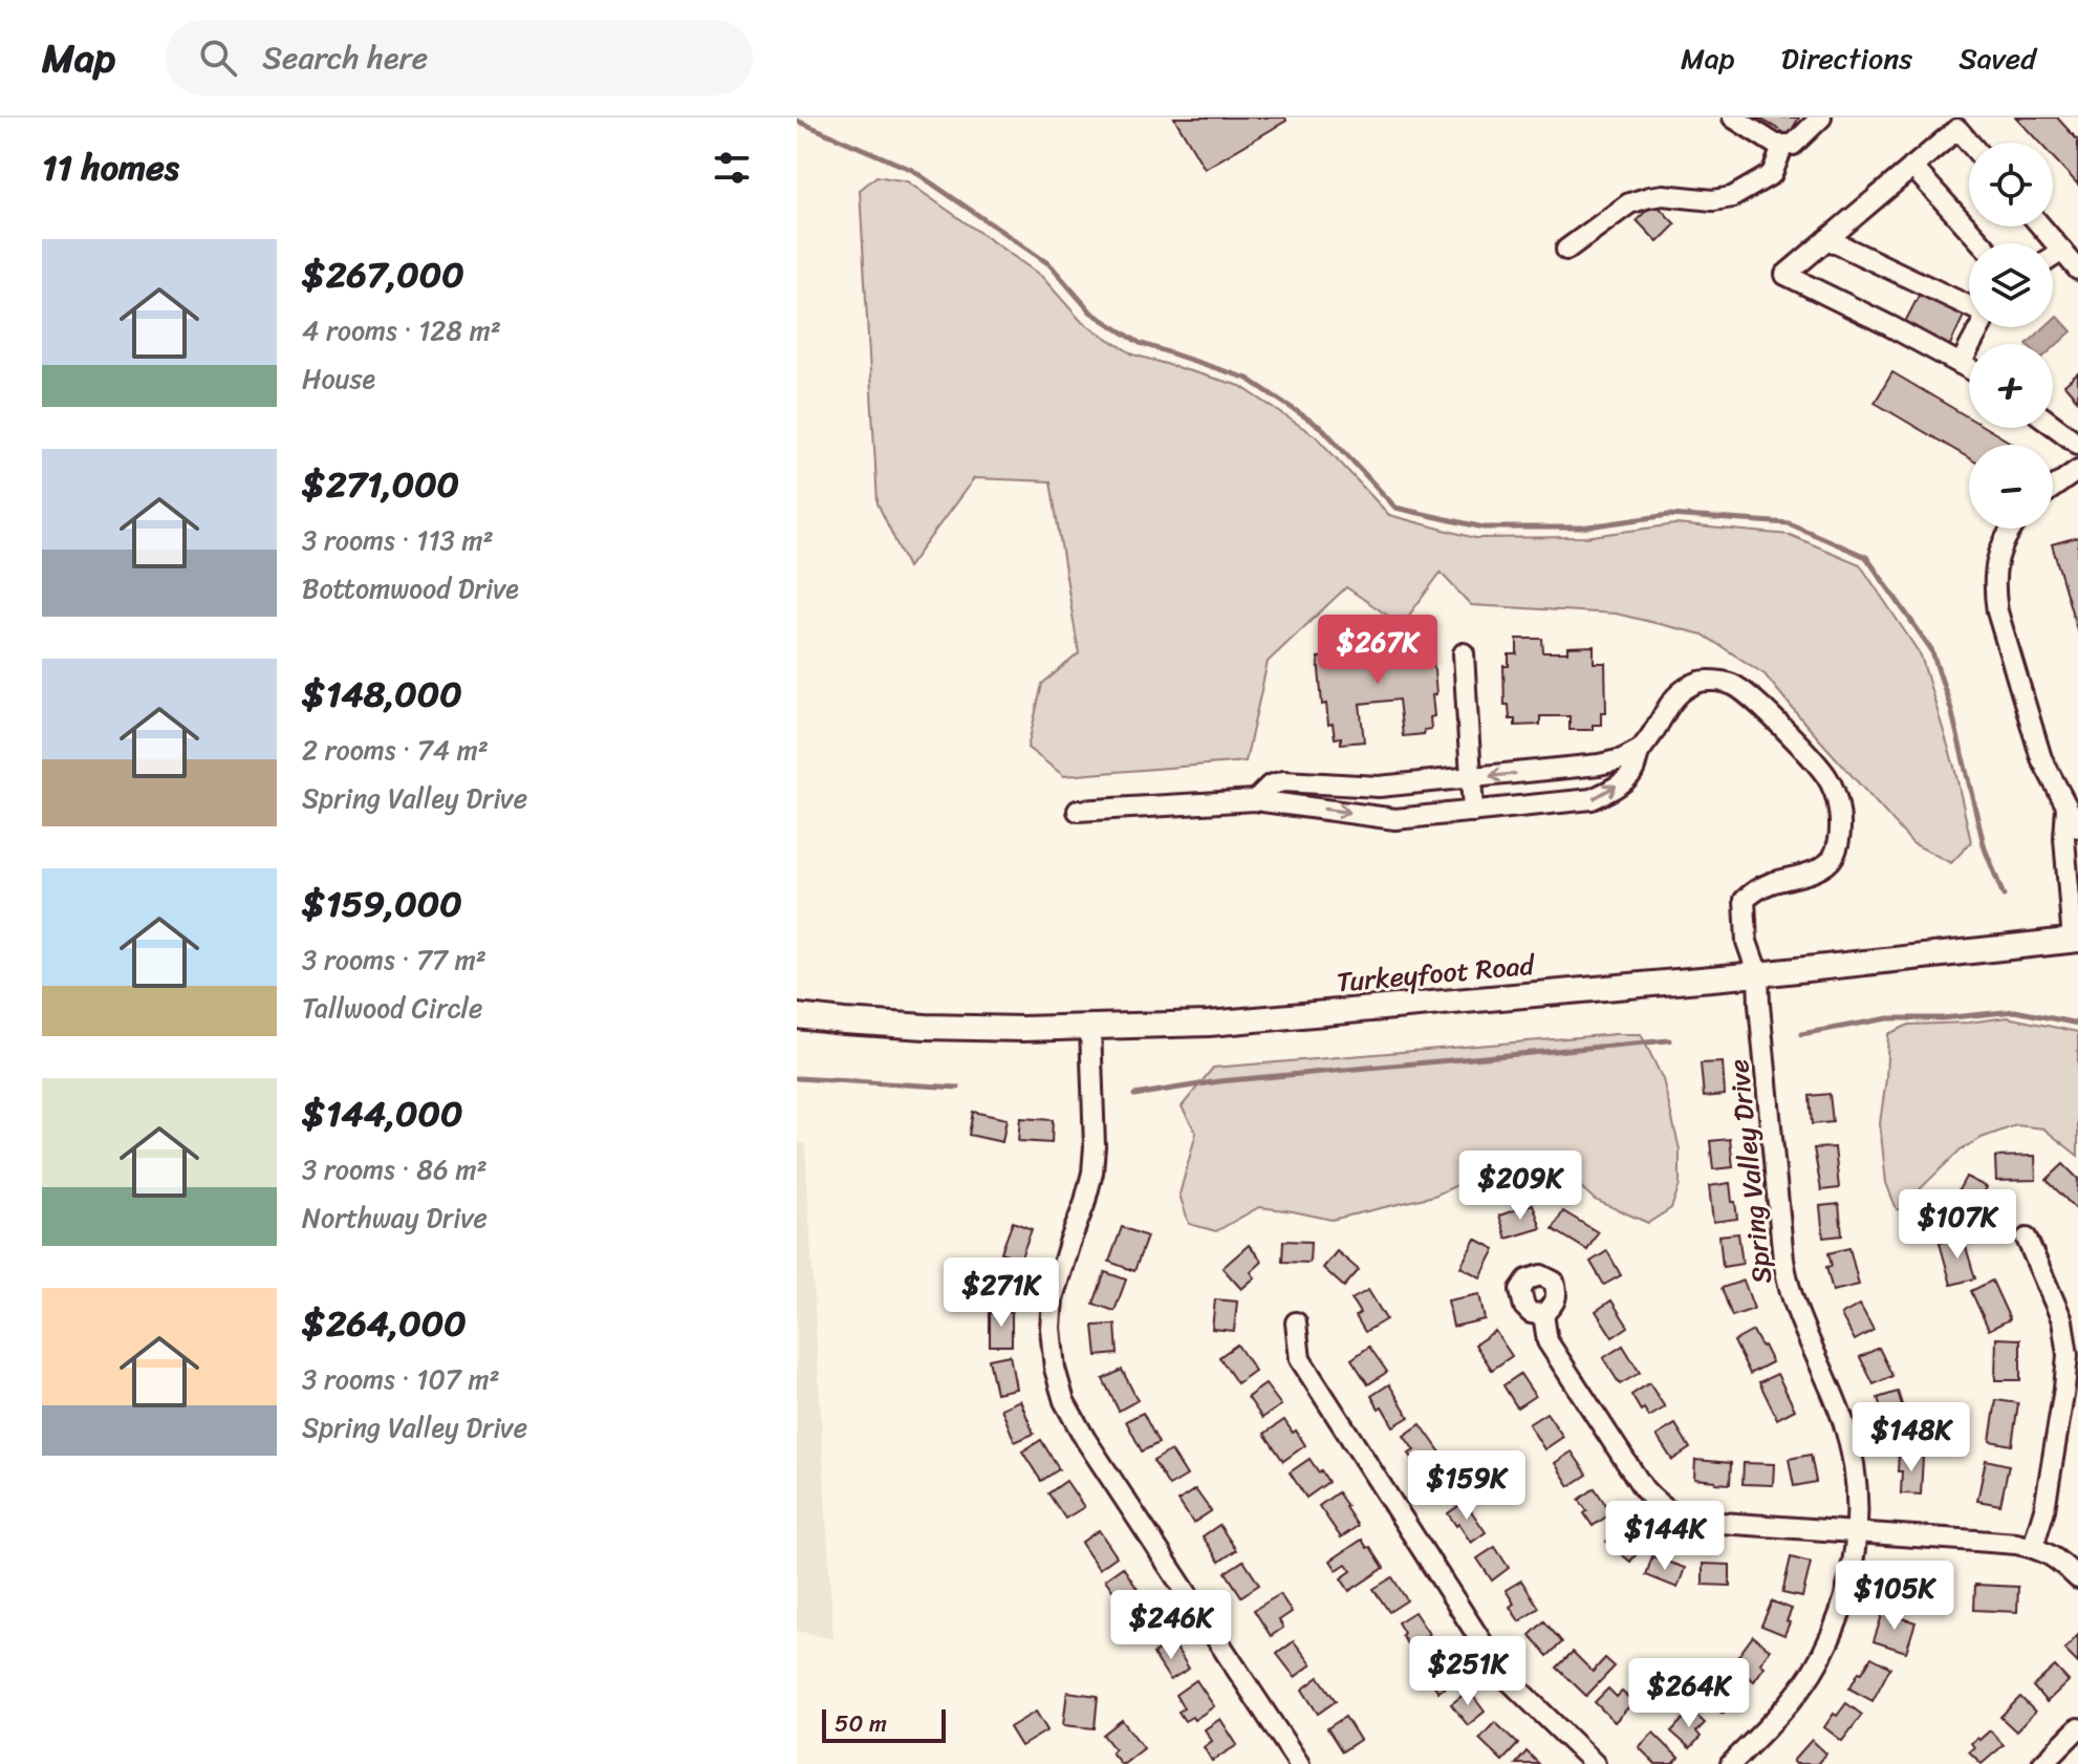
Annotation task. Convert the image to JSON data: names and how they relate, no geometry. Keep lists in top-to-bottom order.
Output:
{
  "streets": {
    "main road": ["Turkeyfoot Road"],
    "street": ["Spring Valley Drive"]
  },
  "crossings": [
    ["Turkeyfoot Road", "Spring Valley Drive"]
  ],
  "scale_bar": "50 m",
  "page": {
    "header": "Map",
    "search": "Search here",
    "nav": ["Map", "Directions", "Saved"],
    "heading": "11 homes",
    "map_buttons": ["+", "−"],
    "list": [
      {
        "name": "$267,000",
        "note": "4 rooms · 128 m² · House"
      },
      {
        "name": "$271,000",
        "note": "3 rooms · 113 m² · Bottomwood Drive"
      },
      {
        "name": "$148,000",
        "note": "2 rooms · 74 m² · Spring Valley Drive"
      },
      {
        "name": "$159,000",
        "note": "3 rooms · 77 m² · Tallwood Circle"
      },
      {
        "name": "$144,000",
        "note": "3 rooms · 86 m² · Northway Drive"
      },
      {
        "name": "$264,000",
        "note": "3 rooms · 107 m² · Spring Valley Drive"
      }
    ],
    "price": [
      "$267K",
      "$209K",
      "$107K",
      "$271K",
      "$148K",
      "$159K",
      "$144K",
      "$105K",
      "$246K",
      "$251K",
      "$264K"
    ],
    "scale": "50 m"
  }
}
